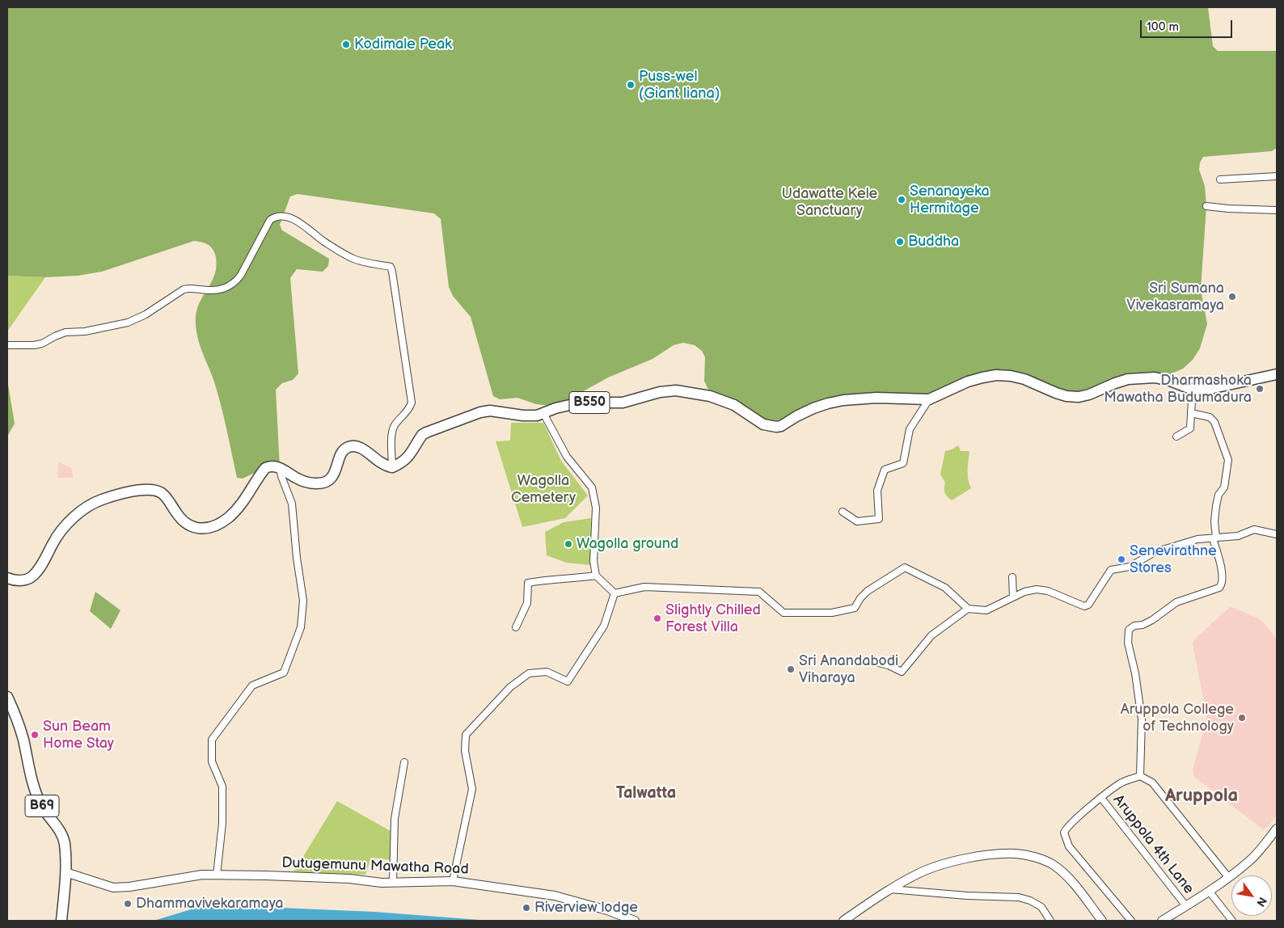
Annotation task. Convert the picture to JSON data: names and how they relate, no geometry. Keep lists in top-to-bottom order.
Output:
{
  "streets": {
    "main road": ["B550", "B69"],
    "street": ["Aruppola 4th Lane", "Dutugemunu Mawatha Road"]
  },
  "crossings": [
    ["B69", "Dutugemunu Mawatha Road"]
  ],
  "districts": ["Talwatta", "Aruppola"],
  "parks": ["Udawatte Kele Sanctuary", "Wagolla Cemetery"],
  "places": [
    "Kodimale Peak",
    "Puss-wel (Giant liana)",
    "Senanayeka Hermitage",
    "Buddha",
    "Sri Sumana Vivekasramaya",
    "Dharmashoka Mawatha Budumadura",
    "Wagolla ground",
    "Senevirathne Stores",
    "Slightly Chilled Forest Villa",
    "Sri Anandabodi Viharaya",
    "Aruppola College of Technology",
    "Sun Beam Home Stay",
    "Dhammavivekaramaya",
    "Riverview lodge"
  ],
  "scale_bar": "100 m",
  "north": "bottom right"
}
